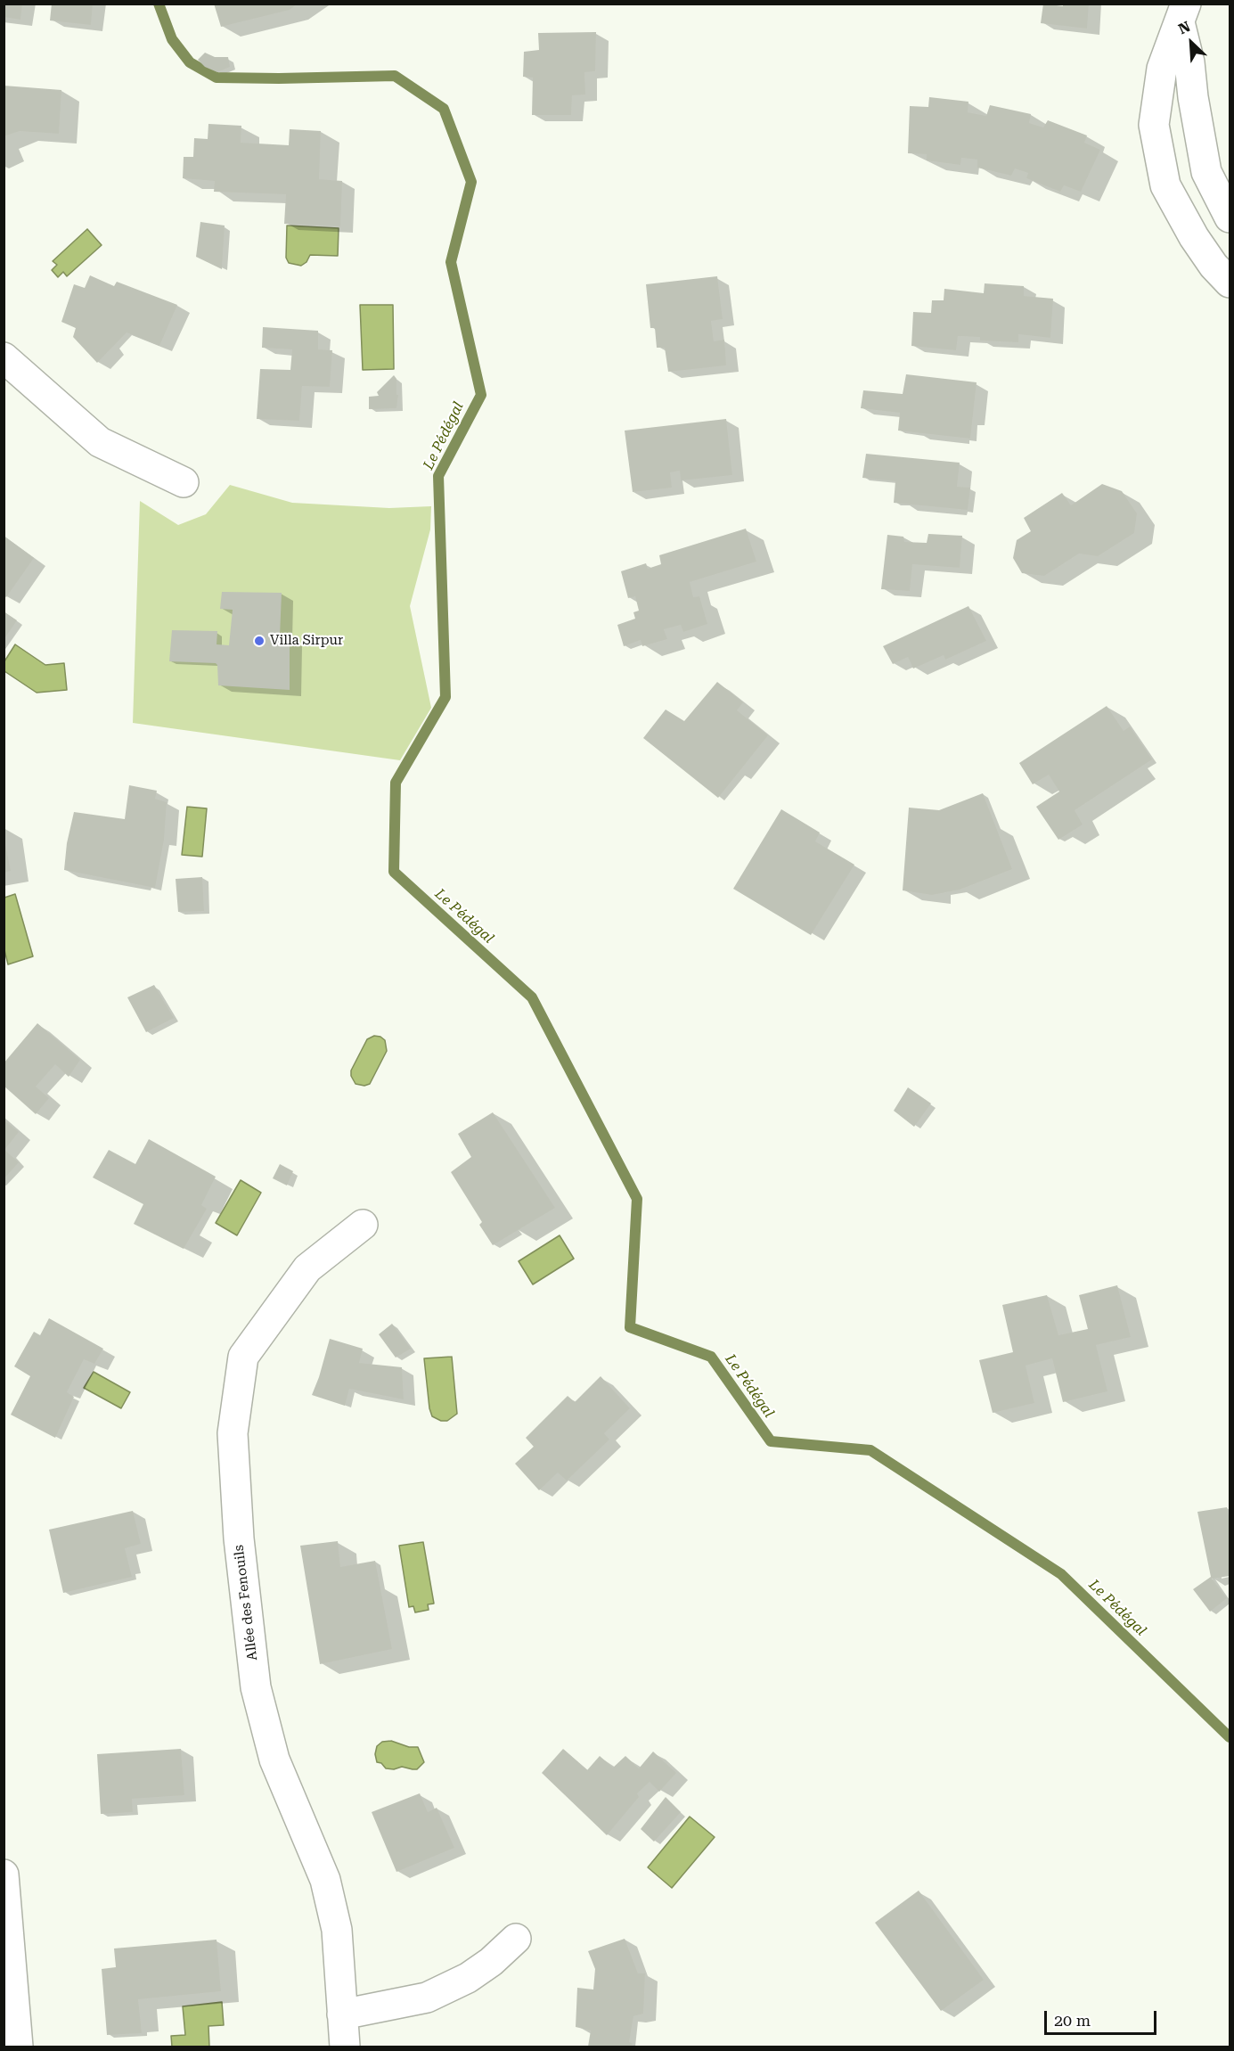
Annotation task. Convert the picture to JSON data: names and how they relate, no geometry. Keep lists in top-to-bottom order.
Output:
{
  "streets": {
    "street": ["Allée des Fenouils"]
  },
  "water": ["Le Pédégal"],
  "places": ["Villa Sirpur"],
  "scale_bar": "20 m",
  "north": "top left"
}
